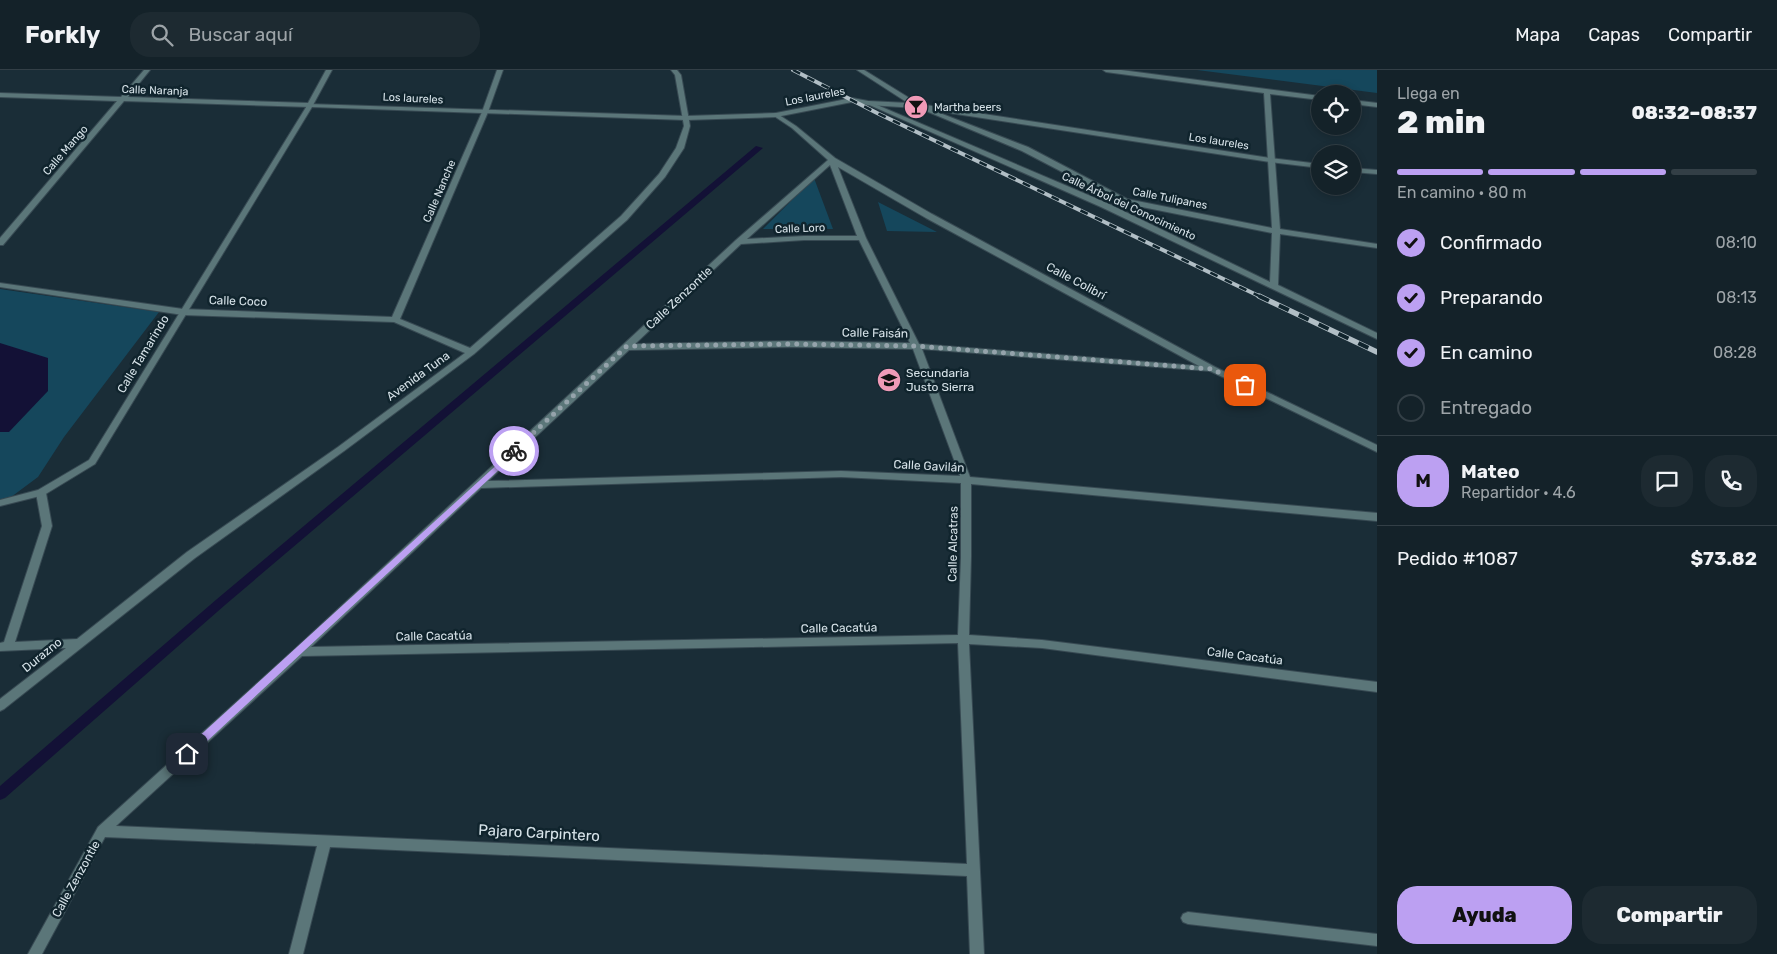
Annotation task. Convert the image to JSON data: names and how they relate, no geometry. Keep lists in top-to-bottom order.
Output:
{
  "streets": {
    "street": [
      "Calle Naranja",
      "Los laureles",
      "Calle Mango",
      "Calle Nanche",
      "Calle Tulipanes",
      "Calle Árbol del Conocimiento",
      "Calle Loro",
      "Calle Colibrí",
      "Calle Zenzontle",
      "Calle Coco",
      "Calle Faisán",
      "Calle Tamarindo",
      "Avenida Tuna",
      "Calle Gavilán",
      "Calle Alcatras",
      "Calle Cacatúa",
      "Durazno",
      "Pajaro Carpintero"
    ]
  },
  "crossings": [
    ["Calle Naranja", "Los laureles"],
    ["Calle Naranja", "Calle Mango"],
    ["Calle Naranja", "Calle Tamarindo"],
    ["Los laureles", "Calle Nanche"],
    ["Los laureles", "Calle Tulipanes"],
    ["Los laureles", "Calle Árbol del Conocimiento"],
    ["Los laureles", "Calle Colibrí"],
    ["Los laureles", "Calle Tamarindo"],
    ["Los laureles", "Avenida Tuna"],
    ["Calle Nanche", "Calle Coco"],
    ["Calle Loro", "Calle Zenzontle"],
    ["Calle Loro", "Calle Alcatras"],
    ["Calle Colibrí", "Calle Zenzontle"],
    ["Calle Colibrí", "Calle Faisán"],
    ["Calle Colibrí", "Calle Alcatras"],
    ["Calle Zenzontle", "Calle Faisán"],
    ["Calle Zenzontle", "Calle Gavilán"],
    ["Calle Zenzontle", "Calle Alcatras"],
    ["Calle Zenzontle", "Calle Cacatúa"],
    ["Calle Zenzontle", "Pajaro Carpintero"],
    ["Calle Coco", "Calle Tamarindo"],
    ["Calle Coco", "Avenida Tuna"],
    ["Calle Faisán", "Calle Alcatras"],
    ["Avenida Tuna", "Durazno"],
    ["Calle Gavilán", "Calle Alcatras"],
    ["Calle Alcatras", "Calle Cacatúa"],
    ["Calle Alcatras", "Pajaro Carpintero"]
  ],
  "places": {
    "bar": ["Martha beers"],
    "school or university": ["Secundaria Justo Sierra"]
  },
  "page": {
    "header": "Forkly",
    "search": "Buscar aquí",
    "nav": ["Mapa", "Capas", "Compartir"],
    "heading": ["2 min", "Llega en", "08:32–08:37"],
    "panel": [
      "Mateo",
      "Repartidor · 4.6",
      "Pedido #1087",
      "$73.82"
    ],
    "bar": "En camino · 80 m",
    "list": [
      ["Confirmado", "08:10"],
      ["Preparando", "08:13"],
      ["En camino", "08:28"],
      "Entregado"
    ],
    "round": "M",
    "buttons": ["Ayuda", "Compartir"]
  }
}
